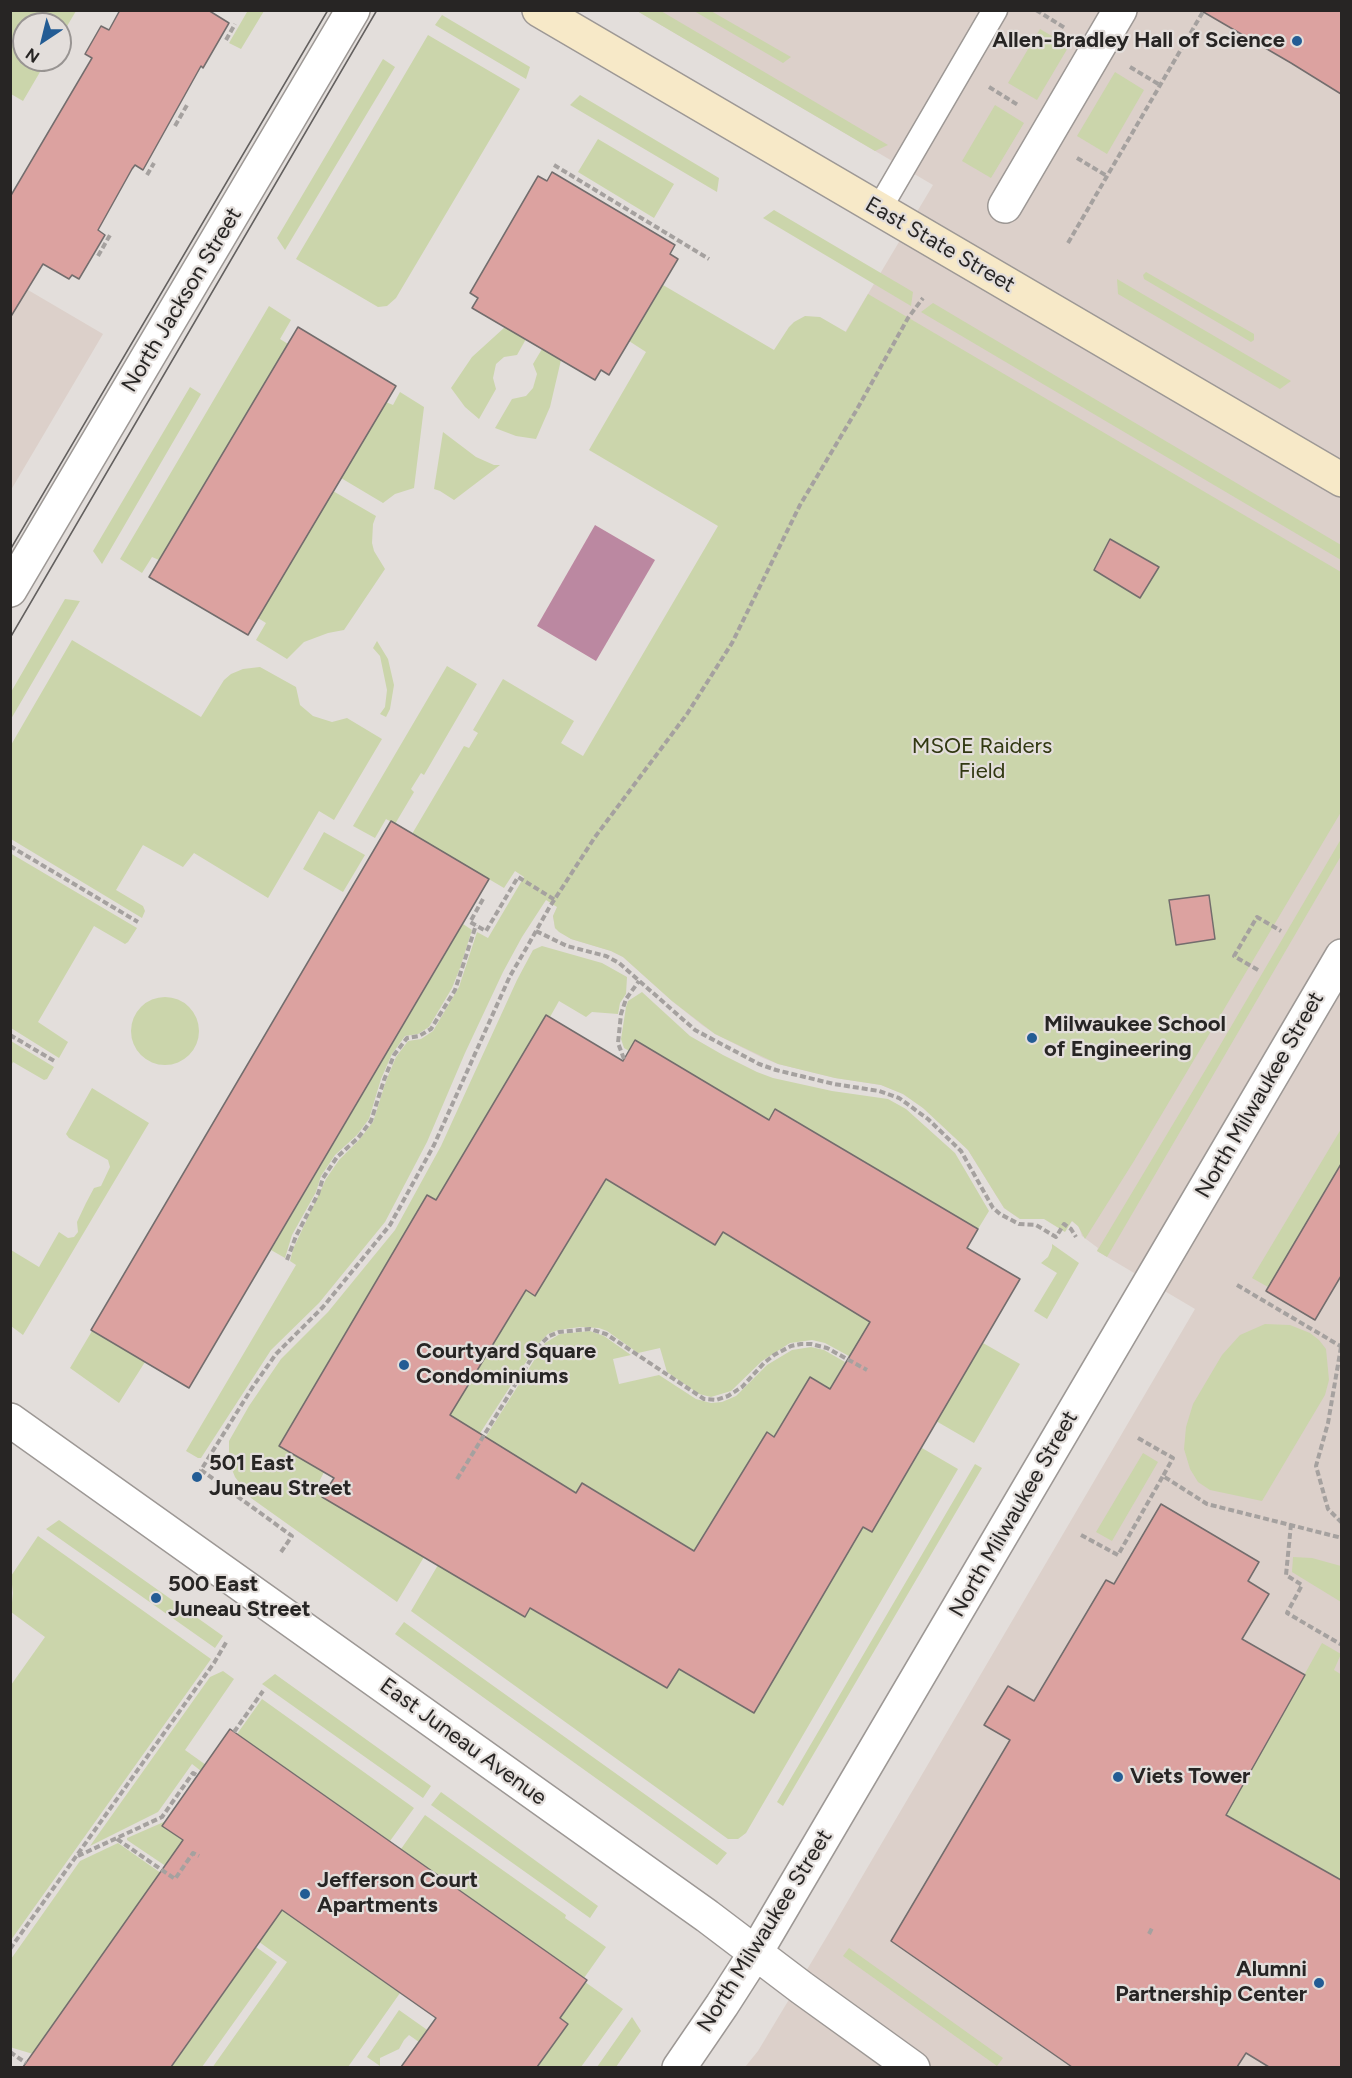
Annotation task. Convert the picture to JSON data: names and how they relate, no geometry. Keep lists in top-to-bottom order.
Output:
{
  "streets": {
    "main road": ["East State Street"],
    "street": ["North Jackson Street", "North Milwaukee Street", "East Juneau Avenue"]
  },
  "crossings": [
    ["North Milwaukee Street", "East Juneau Avenue"]
  ],
  "parks": ["MSOE Raiders Field"],
  "places": [
    "Allen-Bradley Hall of Science",
    "Milwaukee School of Engineering",
    "Courtyard Square Condominiums",
    "501 East Juneau Street",
    "500 East Juneau Street",
    "Viets Tower",
    "Jefferson Court Apartments",
    "Alumni Partnership Center"
  ],
  "north": "bottom left"
}
